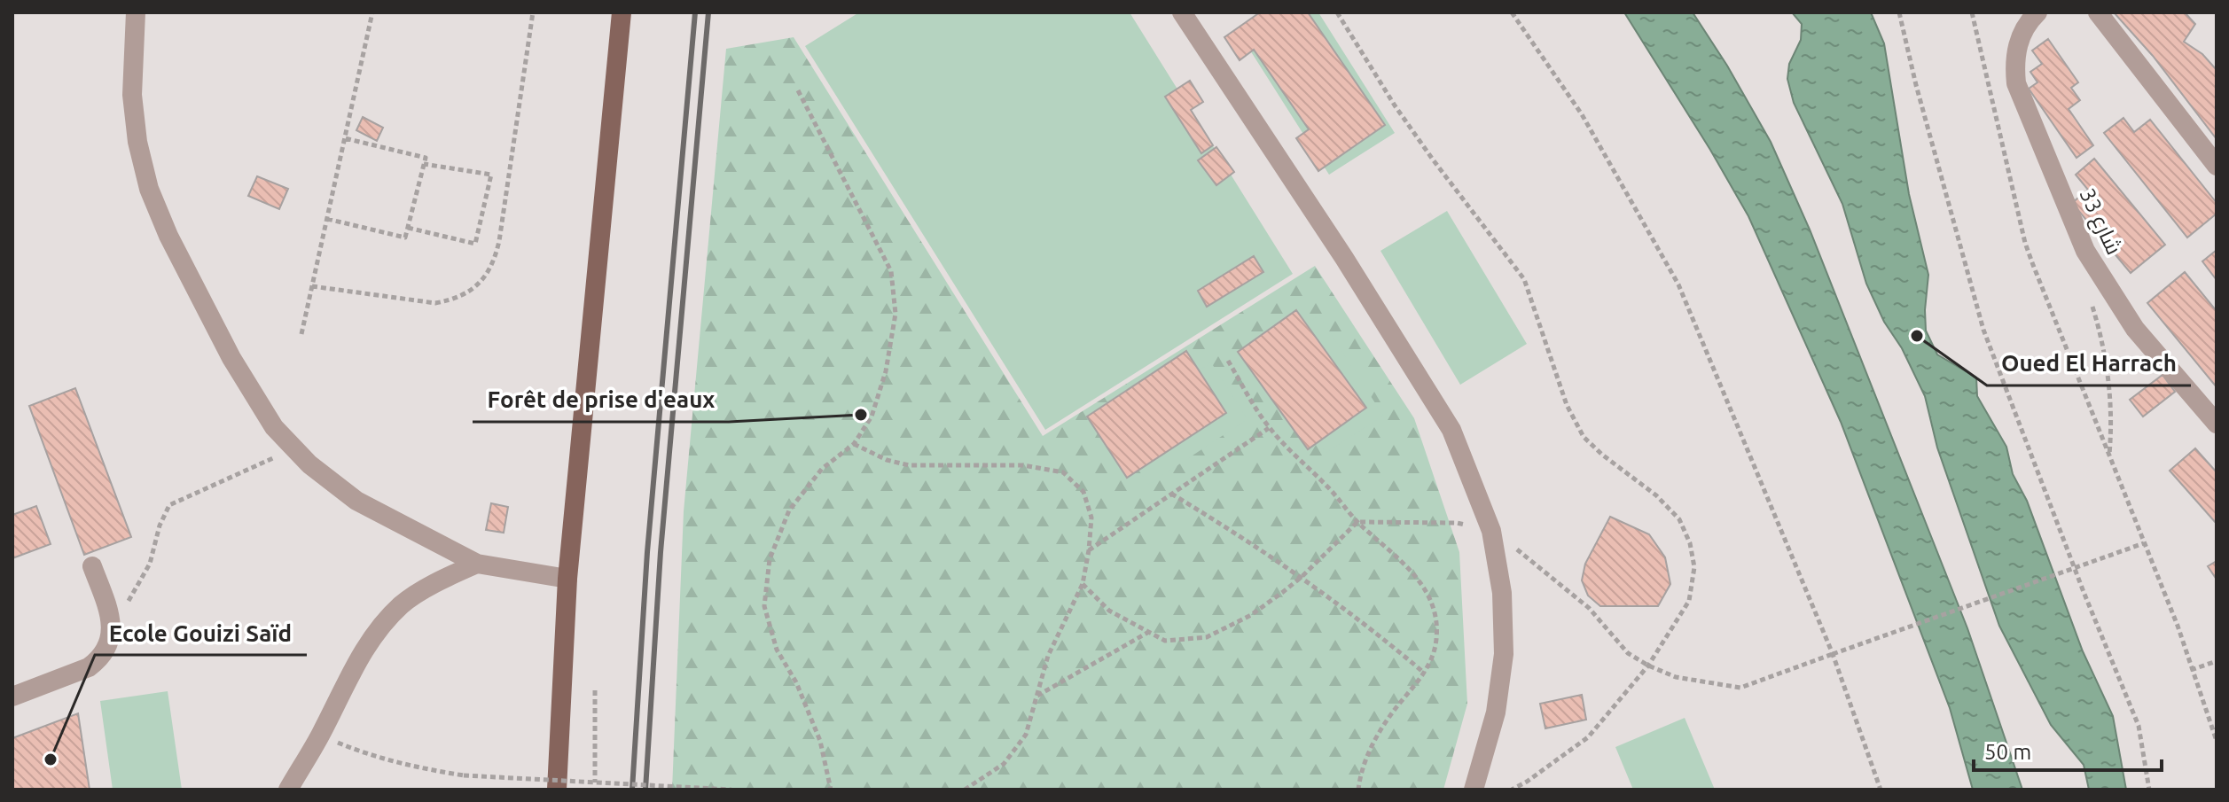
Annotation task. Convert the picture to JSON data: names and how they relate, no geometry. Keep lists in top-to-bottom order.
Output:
{
  "streets": {
    "street": ["شارع 33"]
  },
  "places": ["Oued El Harrach", "Forêt de prise d'eaux", "Ecole Gouizi Saïd"],
  "scale_bar": "50 m"
}
